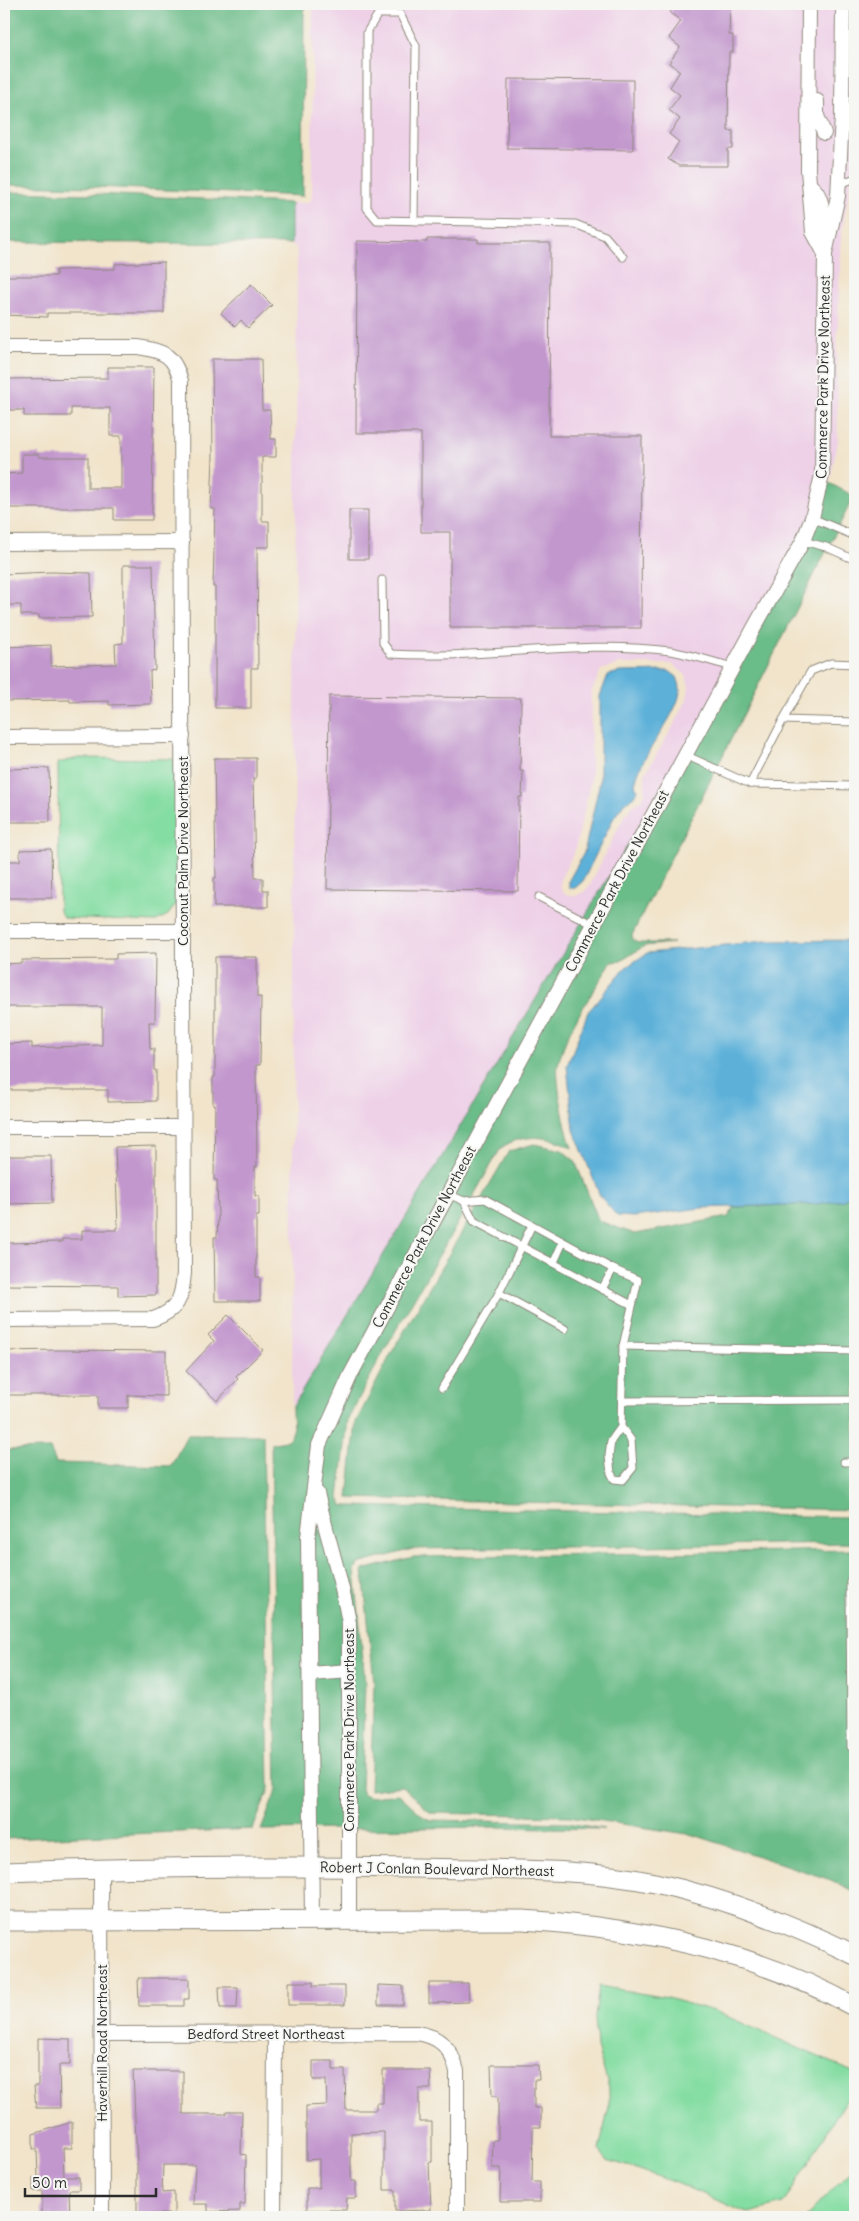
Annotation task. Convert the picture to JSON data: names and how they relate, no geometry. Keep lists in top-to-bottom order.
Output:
{
  "streets": {
    "main road": ["Robert J Conlan Boulevard Northeast"],
    "street": [
      "Commerce Park Drive Northeast",
      "Coconut Palm Drive Northeast",
      "Bedford Street Northeast",
      "Haverhill Road Northeast"
    ]
  },
  "crossings": [
    ["Commerce Park Drive Northeast", "Robert J Conlan Boulevard Northeast"],
    ["Robert J Conlan Boulevard Northeast", "Haverhill Road Northeast"],
    ["Bedford Street Northeast", "Haverhill Road Northeast"]
  ],
  "scale_bar": "50 m"
}
